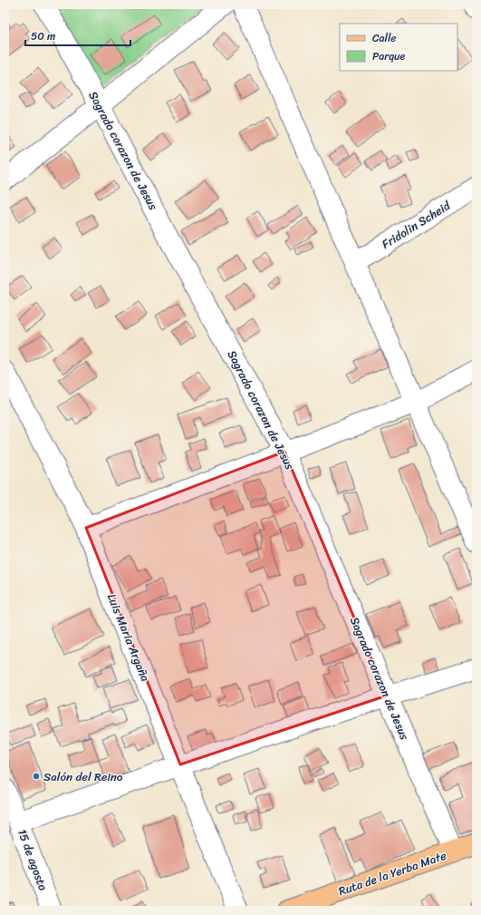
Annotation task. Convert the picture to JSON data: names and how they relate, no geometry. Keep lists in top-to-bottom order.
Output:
{
  "streets": {
    "main road": ["Ruta de la Yerba Mate"],
    "street": [
      "Sagrado corazon de Jesus",
      "Fridolin Scheid",
      "Luis Maria Argaña",
      "15 de agosto"
    ]
  },
  "crossings": [
    ["Sagrado corazon de Jesus", "Ruta de la Yerba Mate"]
  ],
  "places": ["Salón del Reino"],
  "legend": ["Calle", "Parque"],
  "scale_bar": "50 m"
}
